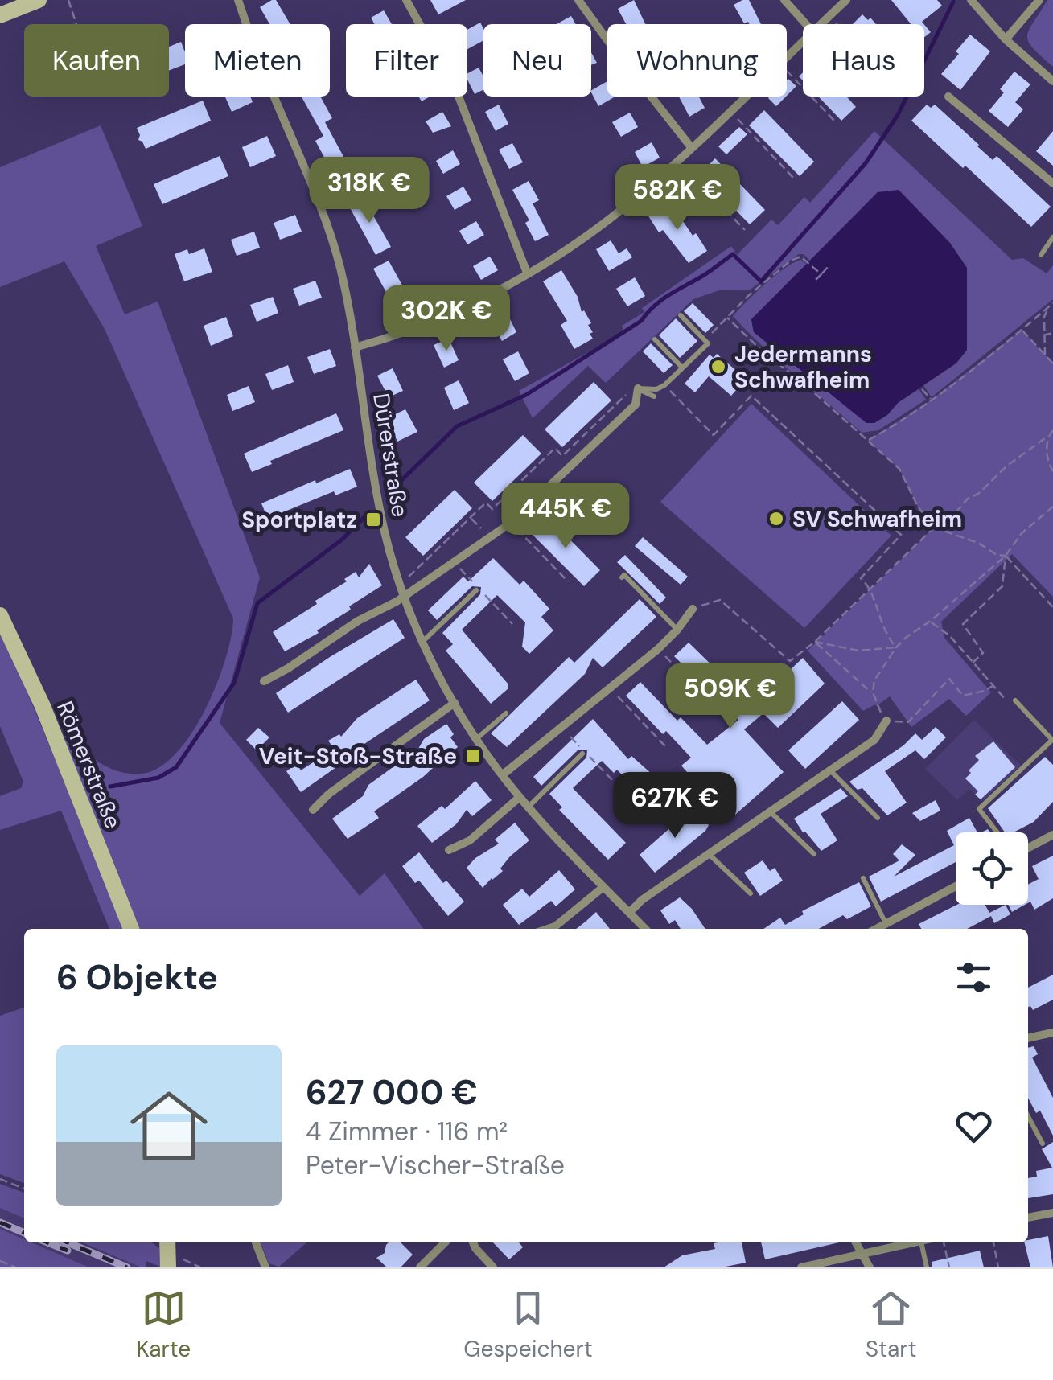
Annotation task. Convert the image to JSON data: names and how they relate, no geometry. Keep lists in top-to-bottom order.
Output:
{
  "streets": {
    "street": ["Dürerstraße", "Römerstraße"]
  },
  "places": {
    "other": ["Jedermanns Schwafheim", "SV Schwafheim"],
    "transit": ["Sportplatz", "Veit-Stoß-Straße"]
  },
  "page": {
    "chip": [
      "Kaufen",
      "Mieten",
      "Filter",
      "Neu",
      "Wohnung",
      "Haus"
    ],
    "price": [
      "318K €",
      "582K €",
      "302K €",
      "445K €",
      "509K €",
      "627K €"
    ],
    "heading": "6 Objekte",
    "list": [
      {
        "name": "627 000 €",
        "note": "4 Zimmer · 116 m² · Peter-Vischer-Straße"
      }
    ],
    "tabs": ["Karte", "Gespeichert", "Start"]
  }
}
